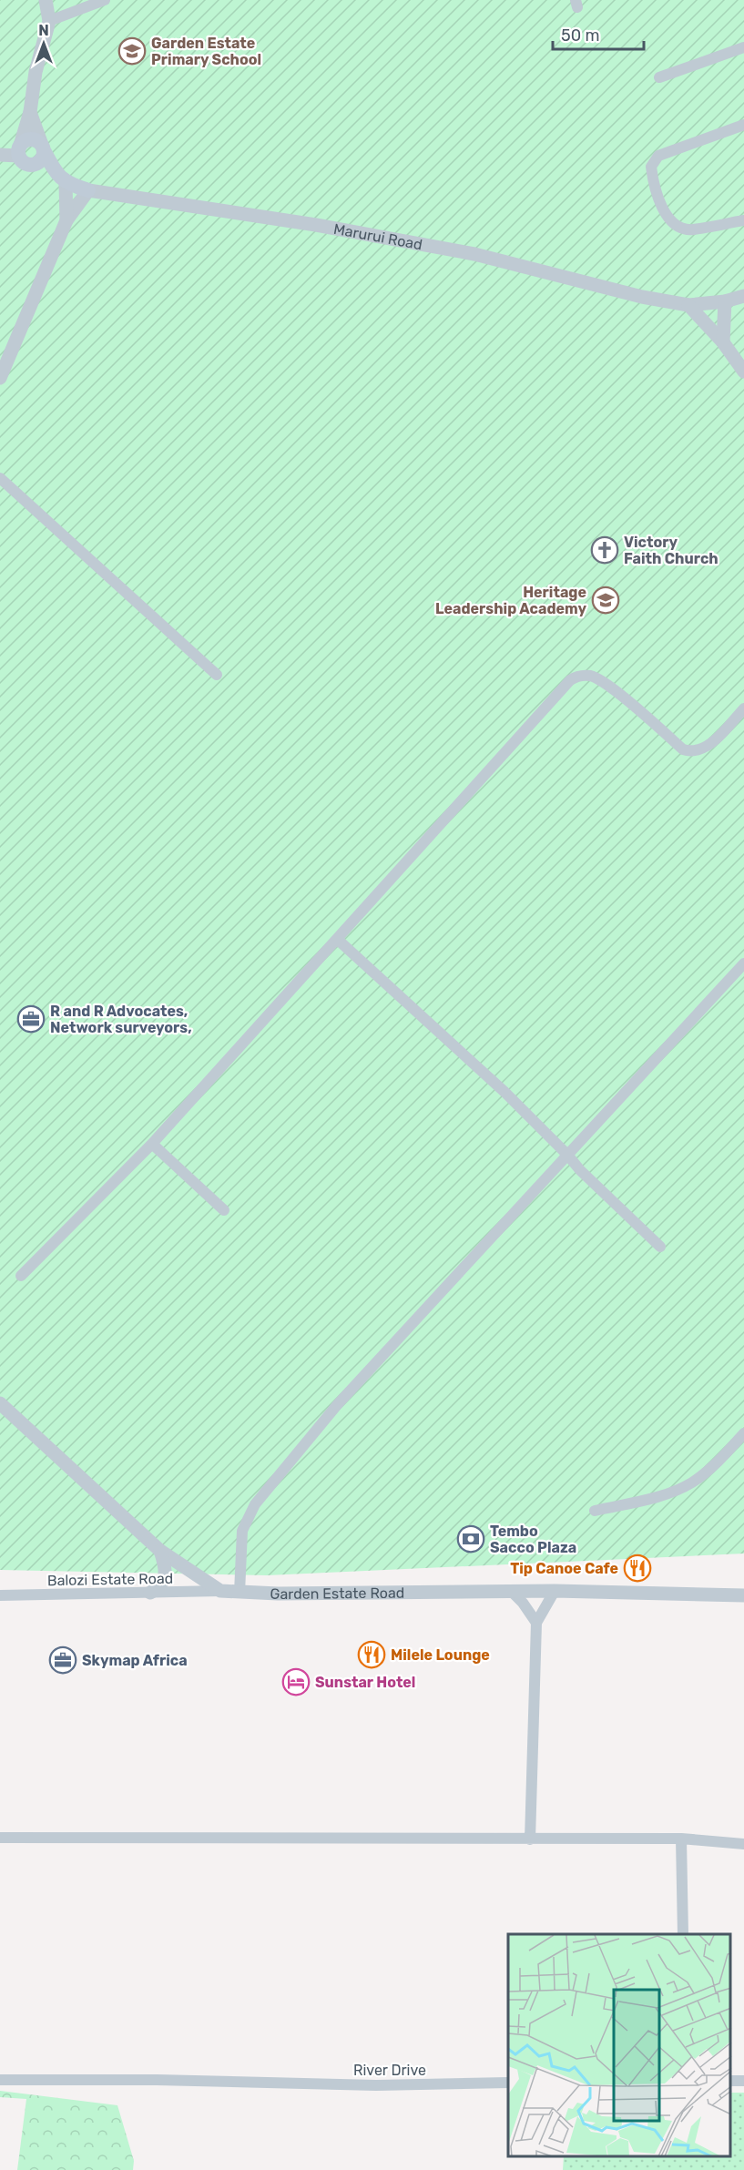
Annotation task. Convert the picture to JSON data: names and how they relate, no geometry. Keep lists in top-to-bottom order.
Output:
{
  "streets": {
    "main road": ["Marurui Road"],
    "street": ["Balozi Estate Road", "Garden Estate Road", "River Drive"]
  },
  "crossings": [
    ["Balozi Estate Road", "Garden Estate Road"]
  ],
  "places": {
    "school or university": ["Garden Estate Primary School", "Heritage Leadership Academy"],
    "church": ["Victory Faith Church"],
    "office": ["R and R Advocates, Network surveyors,", "Skymap Africa"],
    "bank": ["Tembo Sacco Plaza"],
    "restaurant": ["Tip Canoe Cafe", "Milele Lounge"],
    "hotel": ["Sunstar Hotel"]
  },
  "scale_bar": "50 m",
  "north": "top"
}
